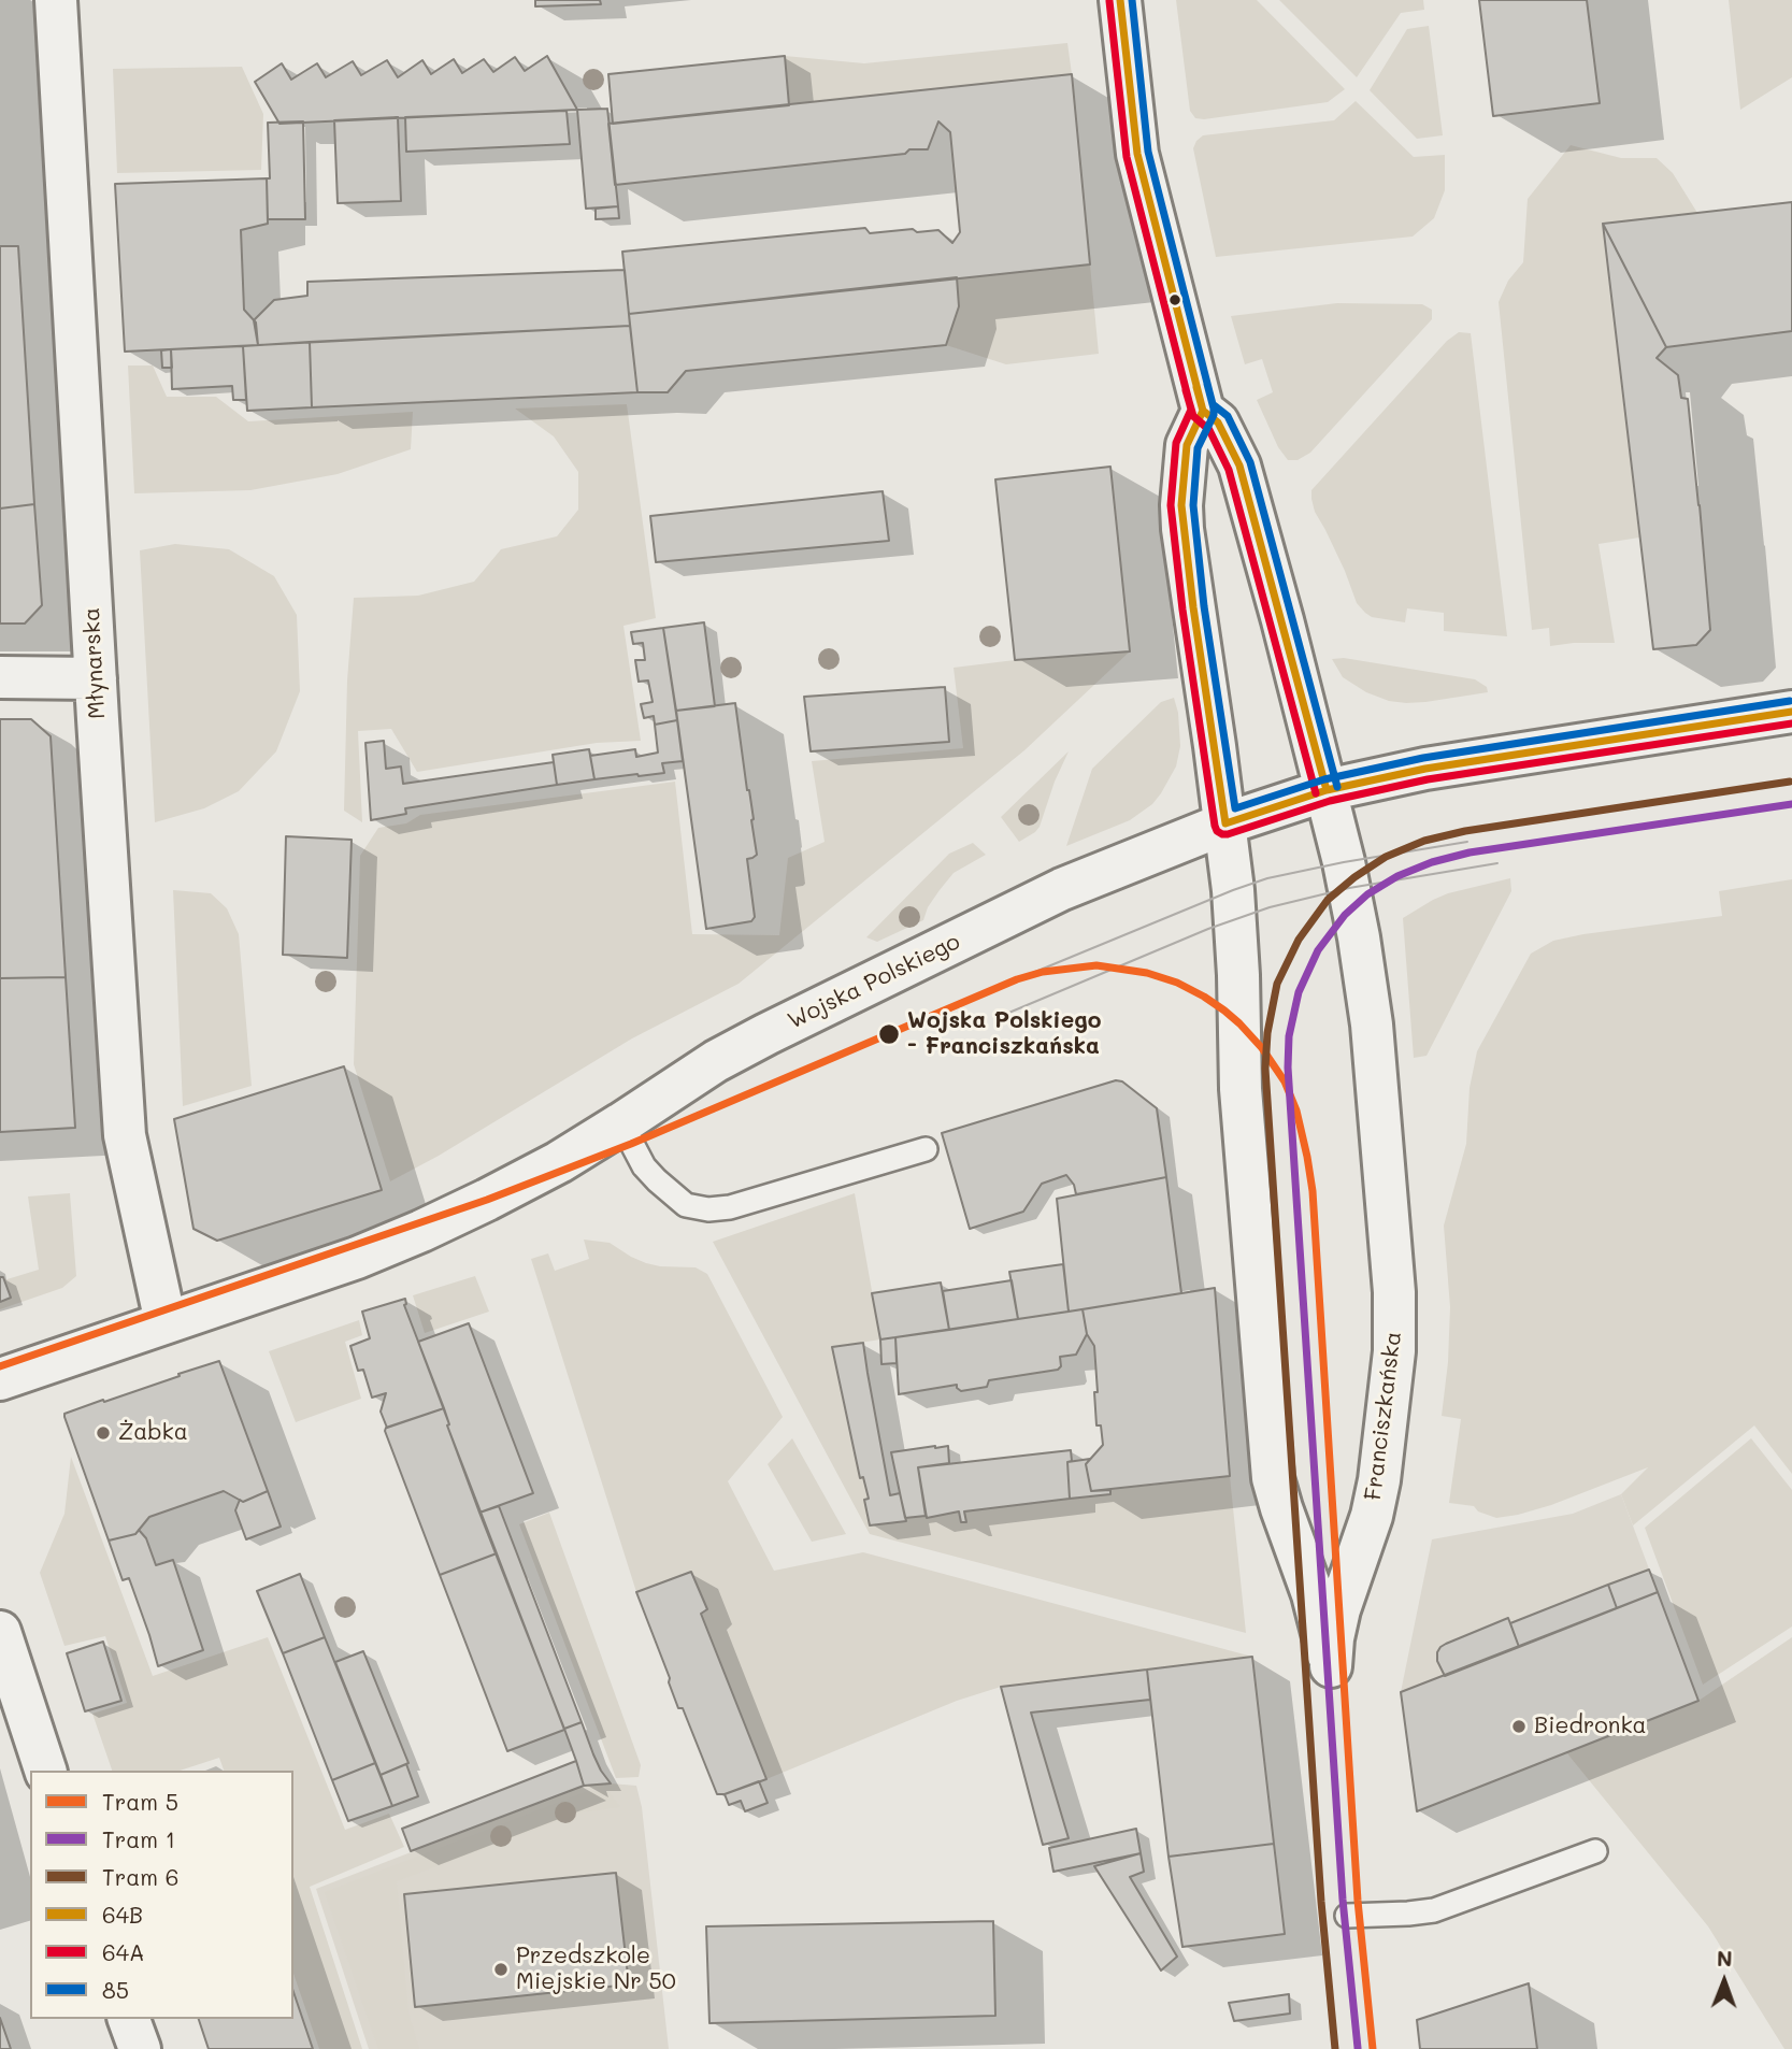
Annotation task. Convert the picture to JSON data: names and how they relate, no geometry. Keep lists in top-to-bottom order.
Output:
{
  "streets": {
    "main road": ["Młynarska", "Wojska Polskiego", "Franciszkańska"]
  },
  "crossings": [
    ["Młynarska", "Wojska Polskiego"],
    ["Wojska Polskiego", "Franciszkańska"]
  ],
  "places": [
    "Wojska Polskiego - Franciszkańska",
    "Żabka",
    "Biedronka",
    "Przedszkole Miejskie Nr 50"
  ],
  "lines": [
    "transit line 64B",
    "transit line 85",
    "transit line 64A",
    "tram line 6",
    "tram line 1",
    "tram line 5"
  ],
  "legend": [
    "Tram 5",
    "Tram 1",
    "Tram 6",
    "64B",
    "64A",
    "85"
  ],
  "north": "top"
}
